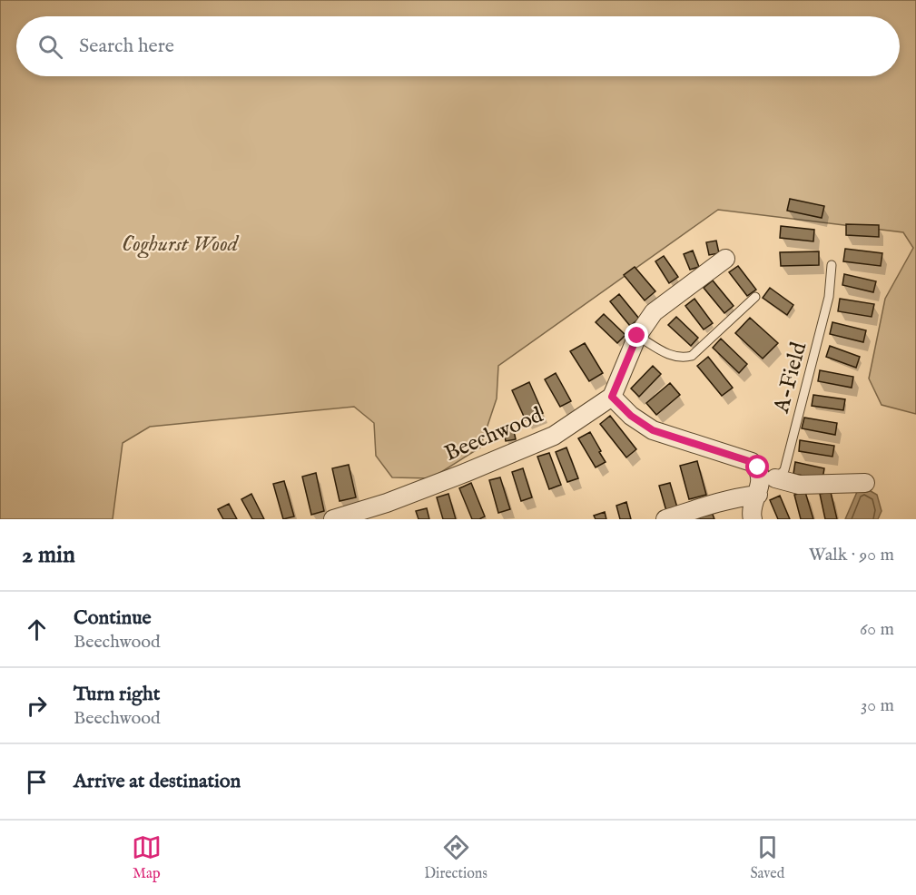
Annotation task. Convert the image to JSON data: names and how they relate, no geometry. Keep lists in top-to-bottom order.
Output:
{
  "streets": {
    "street": ["Beechwood"],
    "lane": ["A-Field"]
  },
  "parks": ["Coghurst Wood"],
  "page": {
    "search": "Search here",
    "heading": ["2 min", "Walk · 90 m"],
    "list": [
      ["Continue", "Beechwood", "60 m"],
      ["Turn right", "Beechwood", "30 m"],
      "Arrive at destination"
    ],
    "nav": ["Map", "Directions", "Saved"]
  }
}
